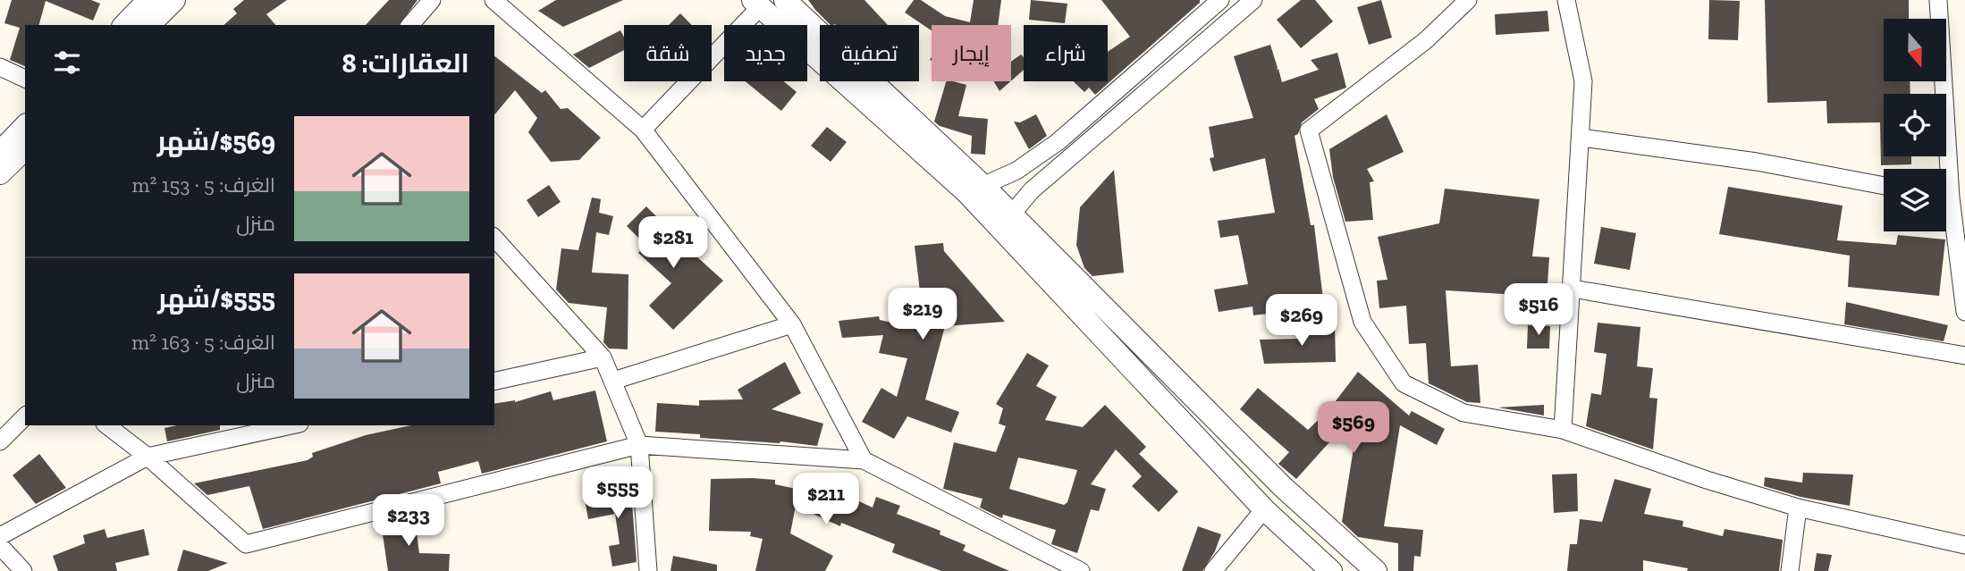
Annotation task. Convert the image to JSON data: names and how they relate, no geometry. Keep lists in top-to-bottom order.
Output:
{
  "north": "bottom",
  "page": {
    "chip": [
      "شراء",
      "إيجار",
      "تصفية",
      "جديد",
      "شقة"
    ],
    "heading": "العقارات: 8",
    "list": [
      {
        "name": "$569/شهر",
        "note": "الغرف: 5 · 153 m² · منزل"
      },
      {
        "name": "$555/شهر",
        "note": "الغرف: 5 · 163 m² · منزل"
      }
    ],
    "price": [
      "$281",
      "$516",
      "$219",
      "$269",
      "$569",
      "$555",
      "$211",
      "$233"
    ]
  }
}
